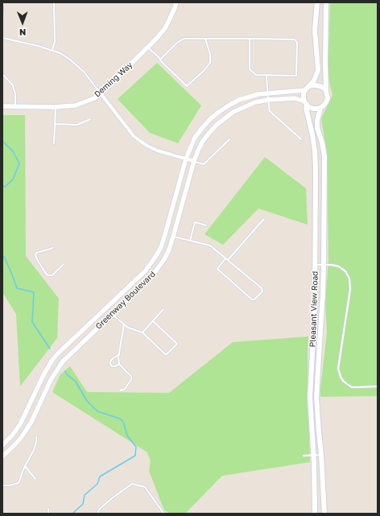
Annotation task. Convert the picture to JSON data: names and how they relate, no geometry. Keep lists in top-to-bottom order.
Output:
{
  "streets": {
    "main road": ["Pleasant View Road"],
    "street": ["Deming Way", "Greenway Boulevard"]
  },
  "crossings": [
    ["Greenway Boulevard", "Pleasant View Road"]
  ],
  "north": "bottom"
}
